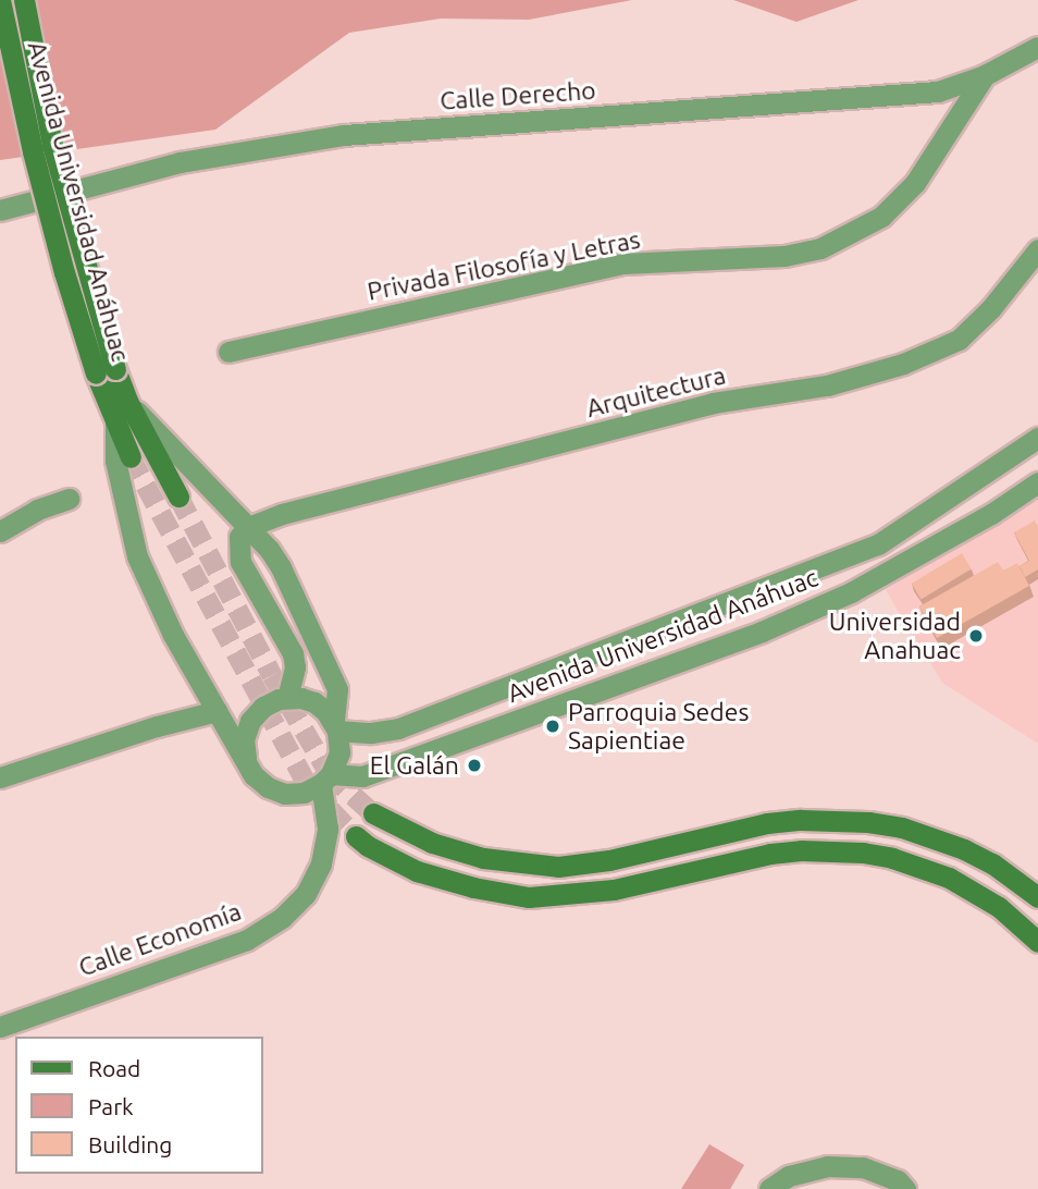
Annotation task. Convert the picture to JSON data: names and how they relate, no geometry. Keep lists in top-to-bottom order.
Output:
{
  "streets": {
    "main road": ["Avenida Universidad Anáhuac"],
    "street": [
      "Calle Derecho",
      "Privada Filosofía y Letras",
      "Arquitectura",
      "Calle Economía"
    ]
  },
  "crossings": [
    ["Calle Derecho", "Privada Filosofía y Letras"],
    ["Avenida Universidad Anáhuac", "Calle Economía"]
  ],
  "places": ["Universidad Anahuac", "Parroquia Sedes Sapientiae", "El Galán"],
  "legend": ["Road", "Park", "Building"]
}
